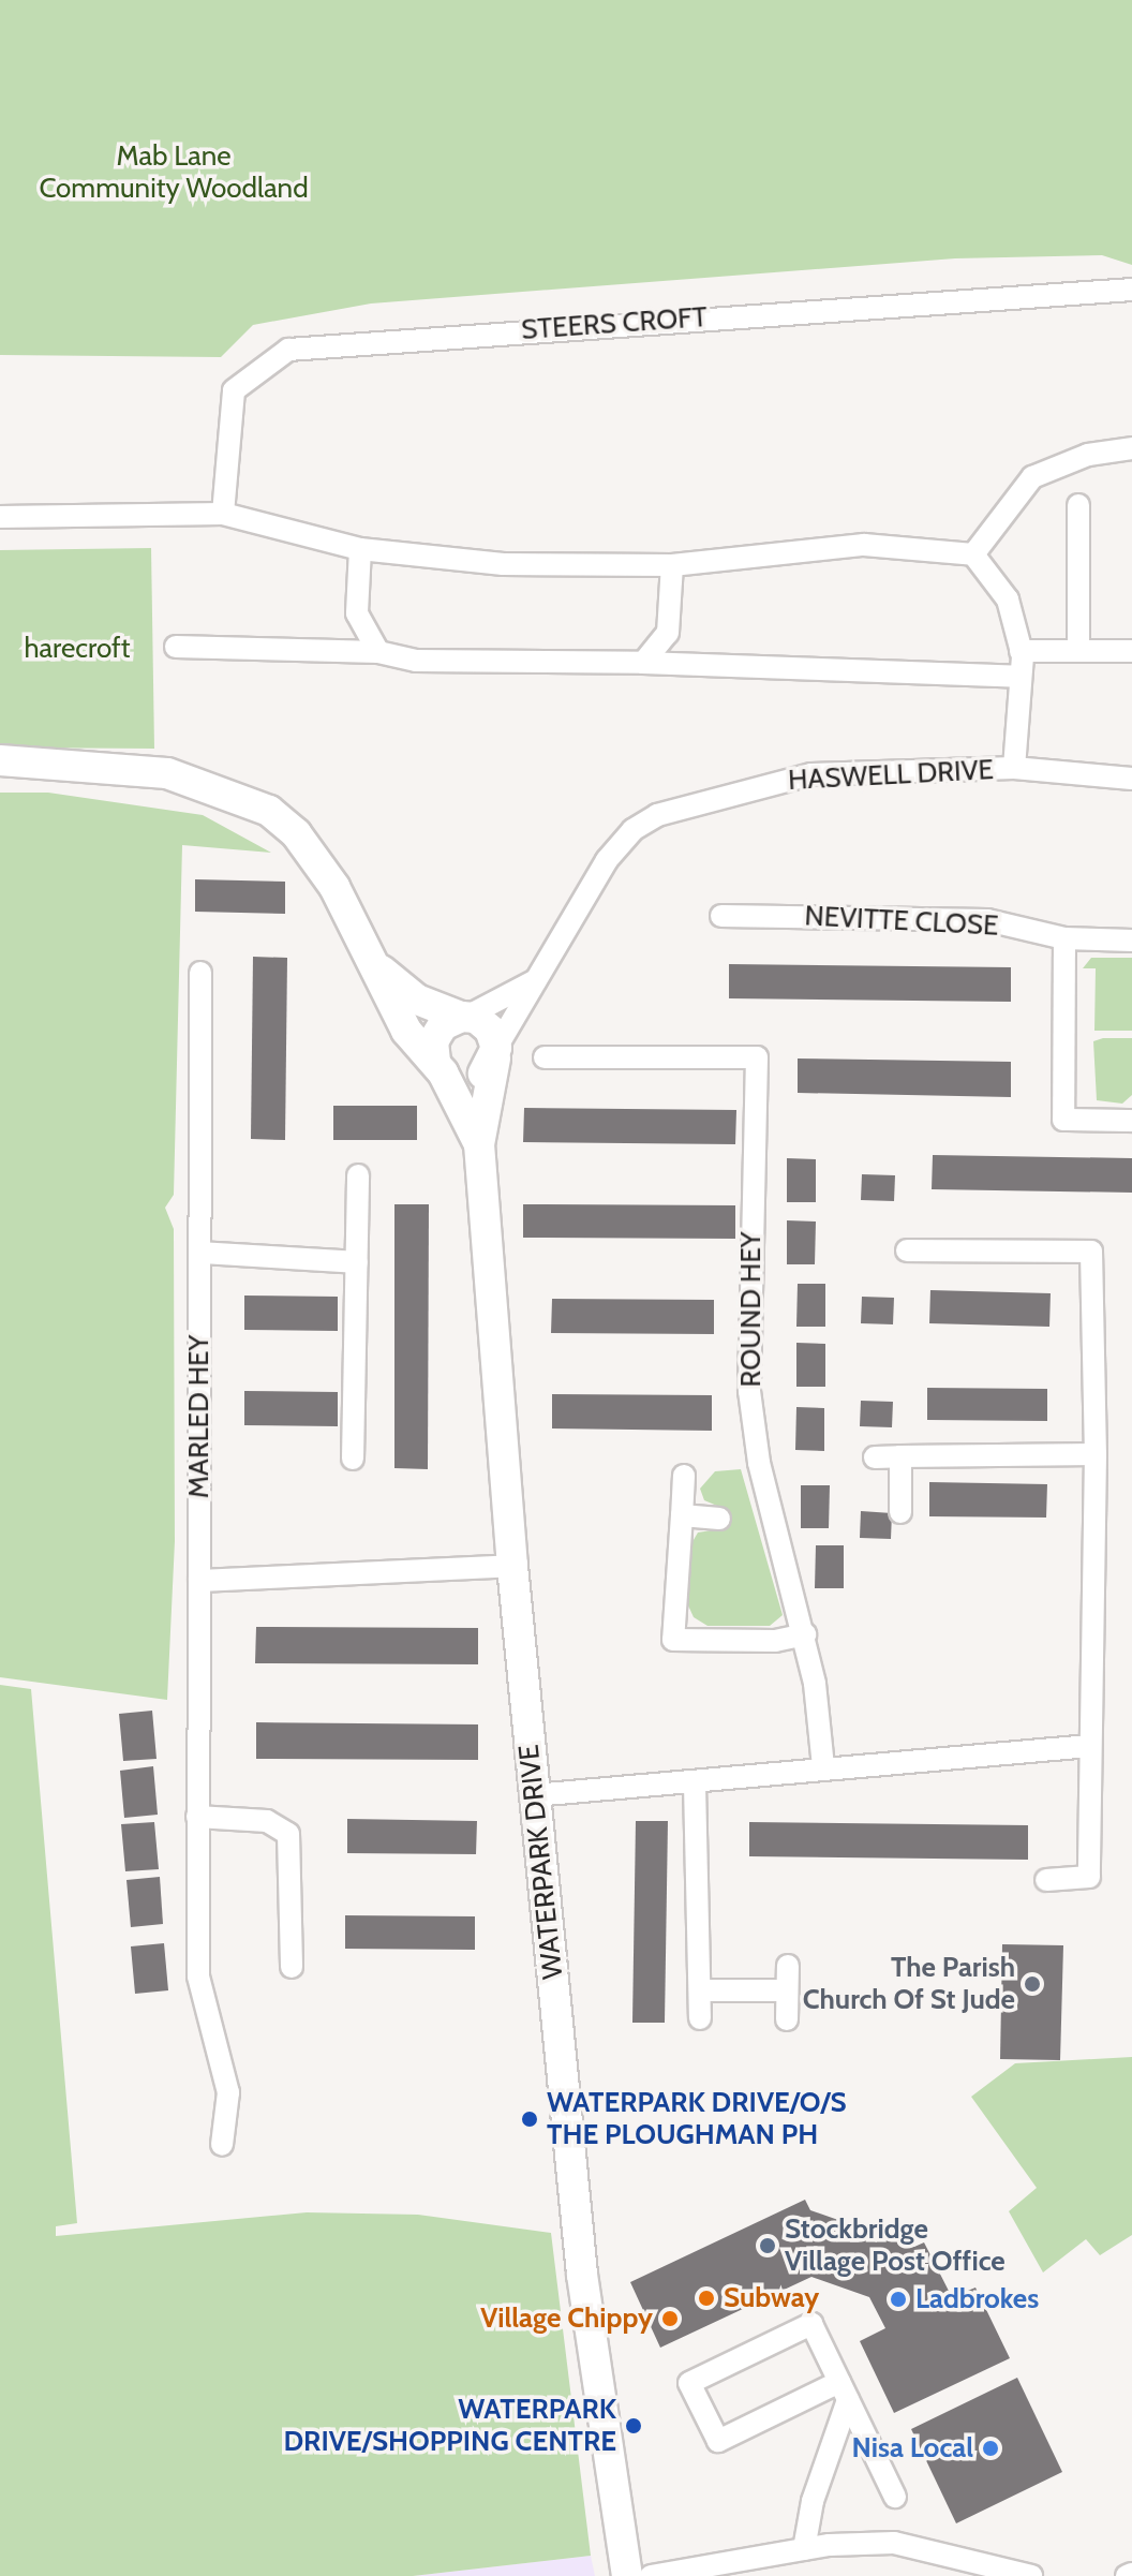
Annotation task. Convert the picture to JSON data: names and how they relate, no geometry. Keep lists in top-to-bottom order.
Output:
{
  "streets": {
    "street": [
      "STEERS CROFT",
      "HASWELL DRIVE",
      "NEVITTE CLOSE",
      "ROUND HEY",
      "MARLED HEY",
      "WATERPARK DRIVE"
    ]
  },
  "crossings": [
    ["HASWELL DRIVE", "WATERPARK DRIVE"]
  ],
  "parks": ["Mab Lane Community Woodland", "harecroft"],
  "places": [
    "The Parish Church Of St Jude",
    "WATERPARK DRIVE/O/S THE PLOUGHMAN PH",
    "Stockbridge Village Post Office",
    "Subway",
    "Ladbrokes",
    "Village Chippy",
    "WATERPARK DRIVE/SHOPPING CENTRE",
    "Nisa Local"
  ]
}
